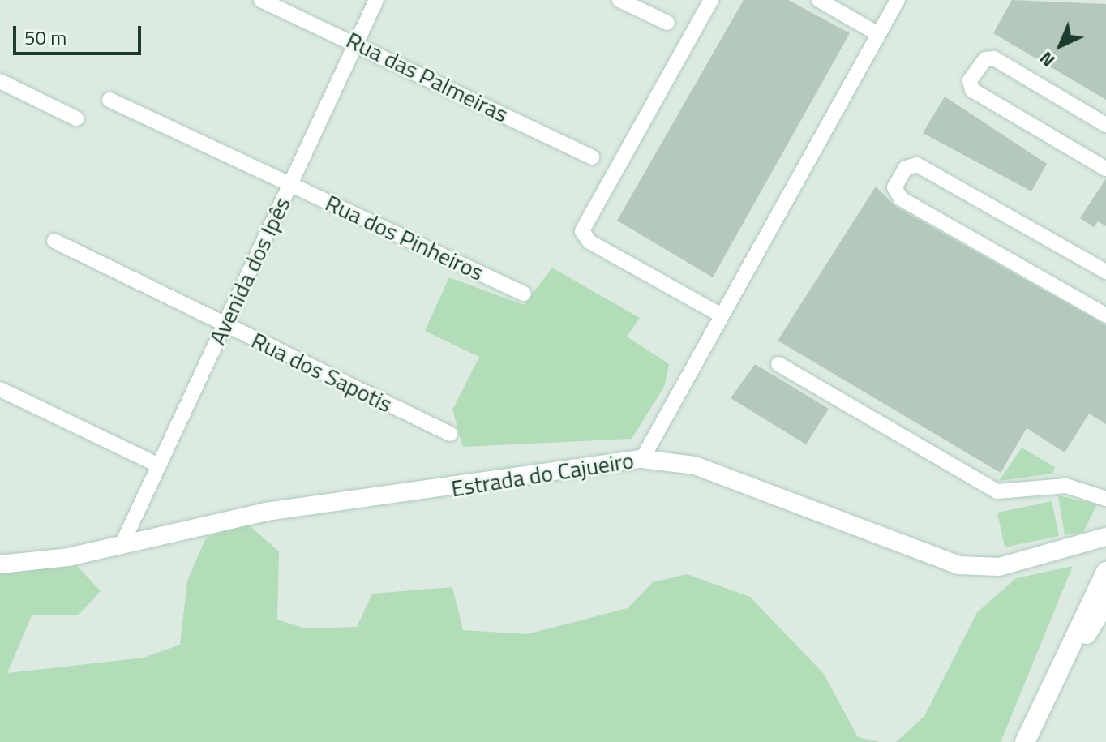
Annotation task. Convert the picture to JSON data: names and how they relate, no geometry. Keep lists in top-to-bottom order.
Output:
{
  "streets": {
    "street": [
      "Rua das Palmeiras",
      "Rua dos Pinheiros",
      "Avenida dos Ipês",
      "Rua dos Sapotis",
      "Estrada do Cajueiro"
    ]
  },
  "crossings": [
    ["Rua das Palmeiras", "Avenida dos Ipês"],
    ["Rua dos Pinheiros", "Avenida dos Ipês"],
    ["Avenida dos Ipês", "Rua dos Sapotis"],
    ["Avenida dos Ipês", "Estrada do Cajueiro"]
  ],
  "scale_bar": "50 m",
  "north": "bottom left"
}
